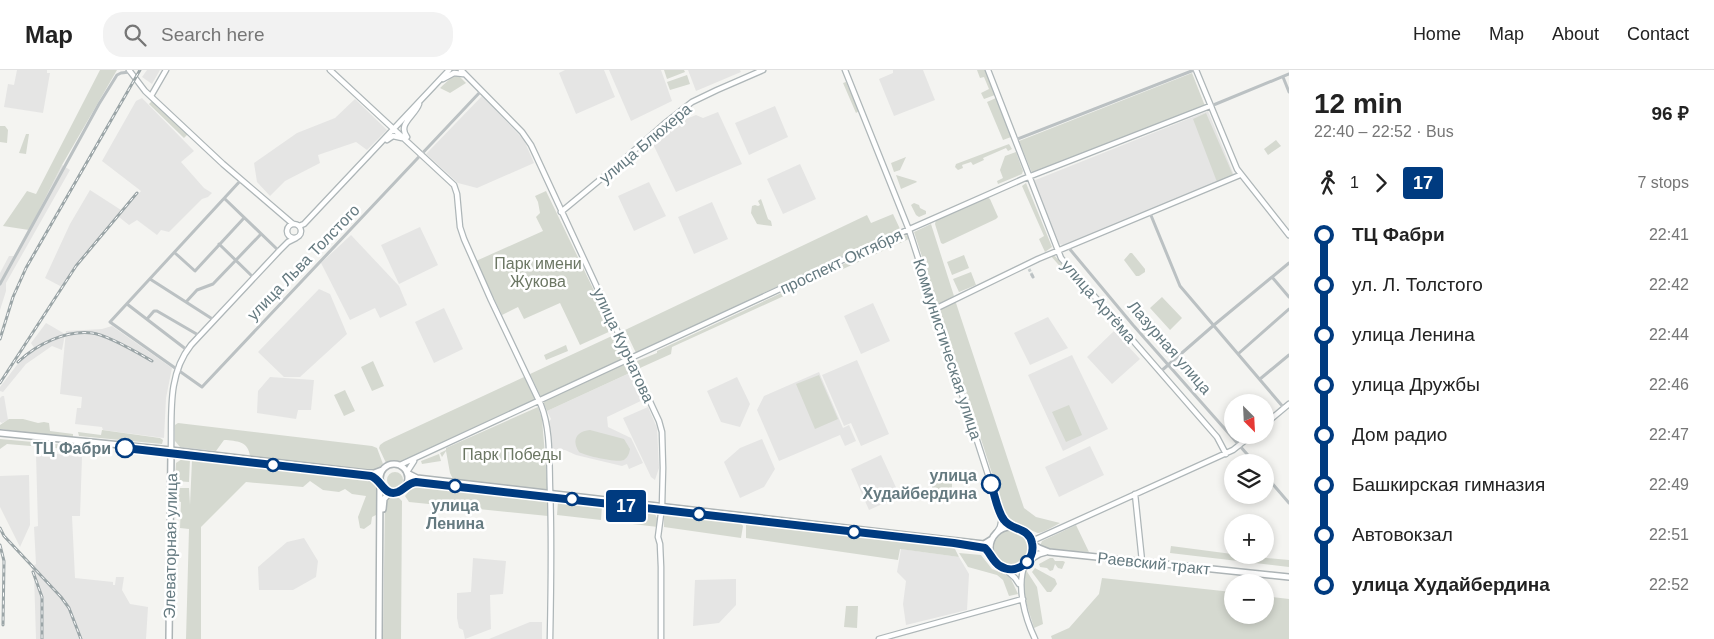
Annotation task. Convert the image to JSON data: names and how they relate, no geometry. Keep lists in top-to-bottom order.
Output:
{
  "streets": {
    "main road": [
      "улица Блюхера",
      "проспект Октября",
      "улица Артёма",
      "улица Курчатова",
      "Коммунистическая улица",
      "Элеваторная улица",
      "Раевский тракт"
    ],
    "street": ["улица Льва Толстого", "Лазурная улица"]
  },
  "crossings": [
    ["улица Блюхера", "улица Курчатова"],
    ["проспект Октября", "улица Артёма"],
    ["проспект Октября", "улица Курчатова"],
    ["проспект Октября", "Коммунистическая улица"],
    ["улица Льва Толстого", "улица Курчатова"]
  ],
  "parks": ["Парк имени Жукова", "Парк Победы"],
  "places": ["ТЦ Фабри", "улица Худайбердина", "улица Ленина"],
  "lines": ["bus line 17"],
  "north": "bottom right",
  "page": {
    "header": "Map",
    "search": "Search here",
    "nav": [
      "Home",
      "Map",
      "About",
      "Contact"
    ],
    "on_map": "17",
    "heading": ["12 min", "22:40 – 22:52 · Bus", "96 ₽"],
    "legs": ["1", "17", "7 stops"],
    "list": [
      {
        "name": "ТЦ Фабри",
        "value": "22:41"
      },
      {
        "name": "ул. Л. Толстого",
        "value": "22:42"
      },
      {
        "name": "улица Ленина",
        "value": "22:44"
      },
      {
        "name": "улица Дружбы",
        "value": "22:46"
      },
      {
        "name": "Дом радио",
        "value": "22:47"
      },
      {
        "name": "Башкирская гимназия",
        "value": "22:49"
      },
      {
        "name": "Автовокзал",
        "value": "22:51"
      },
      {
        "name": "улица Худайбердина",
        "value": "22:52"
      }
    ],
    "map_buttons": ["+", "−"]
  }
}
